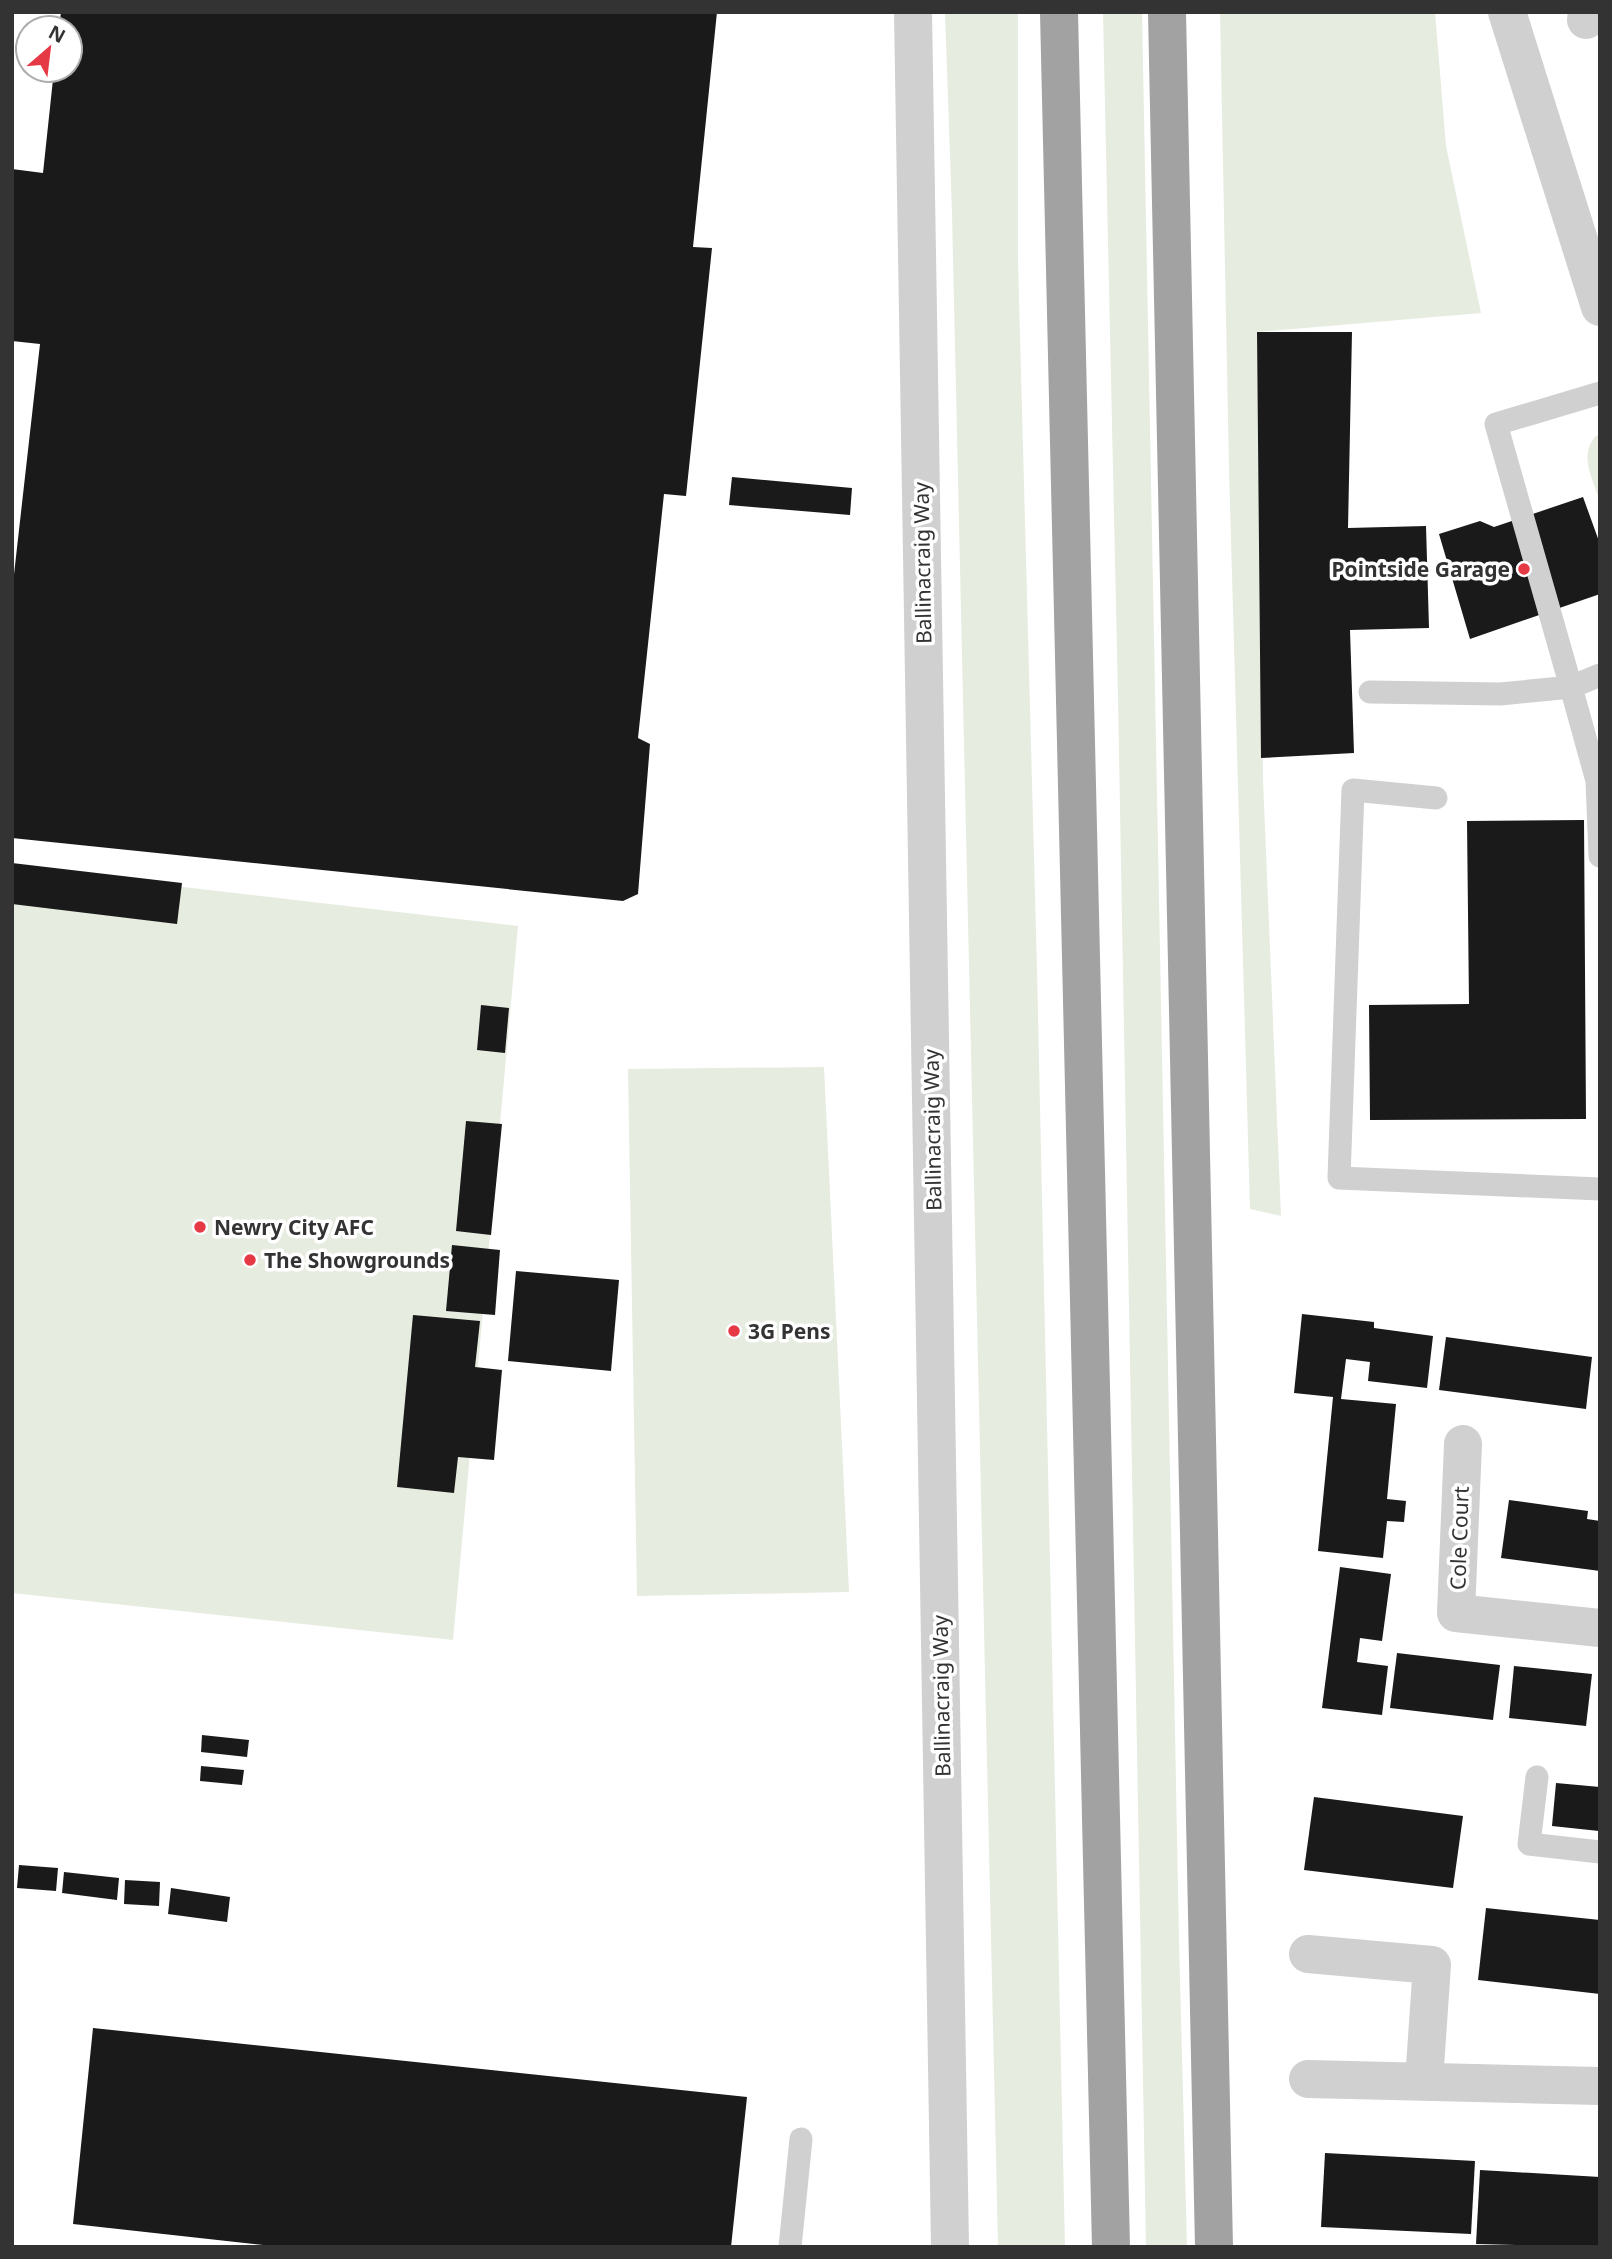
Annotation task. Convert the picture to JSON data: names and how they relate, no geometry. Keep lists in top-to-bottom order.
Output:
{
  "streets": {
    "street": ["Ballinacraig Way", "Cole Court"]
  },
  "places": [
    "Pointside Garage",
    "Newry City AFC",
    "The Showgrounds",
    "3G Pens"
  ],
  "north": "top right"
}
